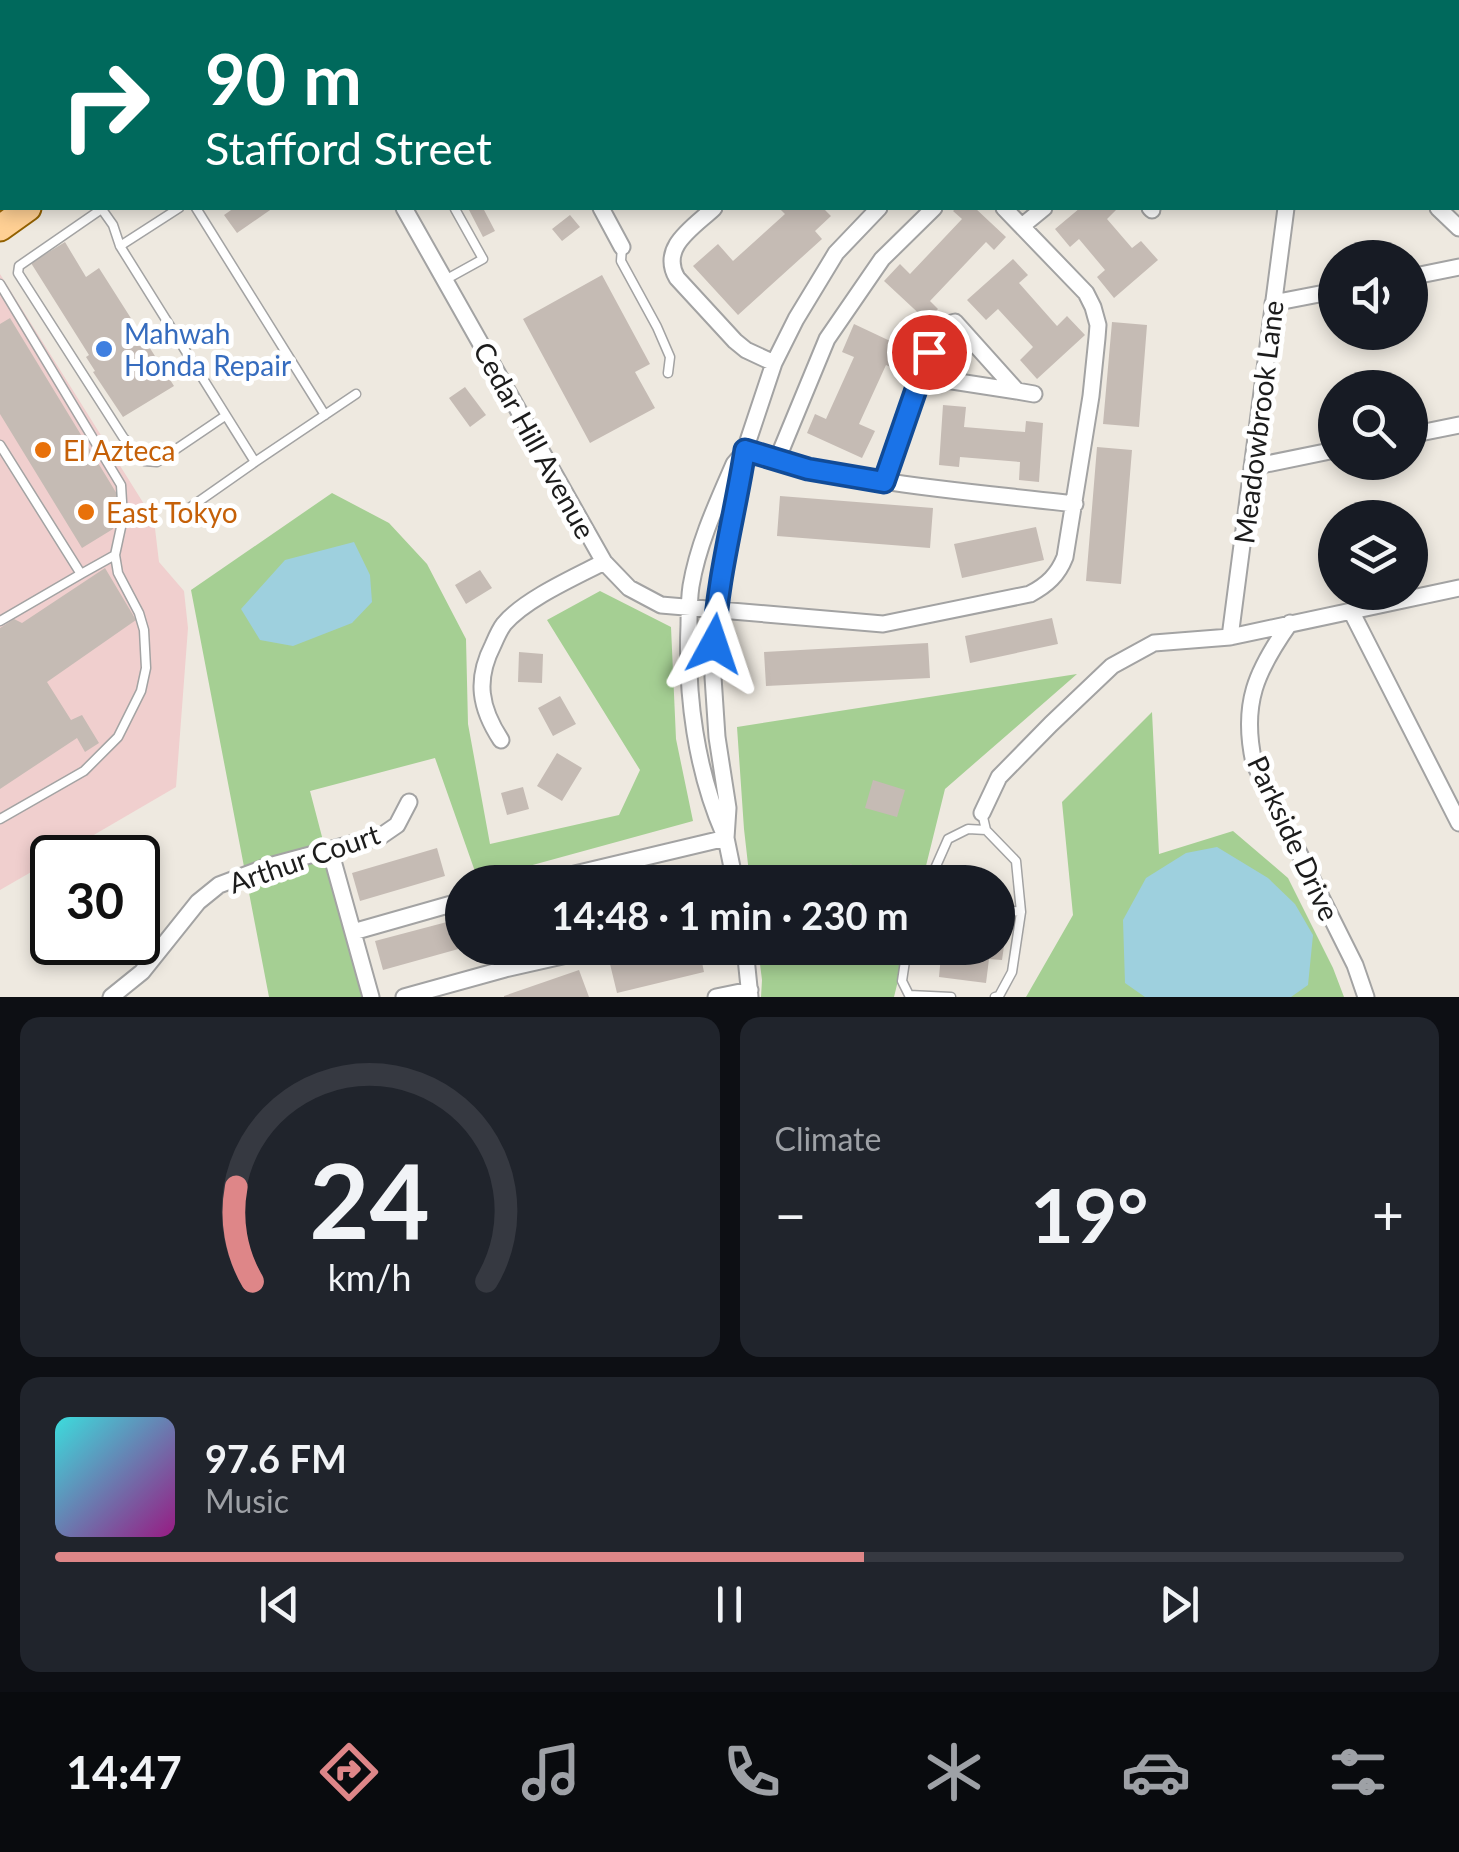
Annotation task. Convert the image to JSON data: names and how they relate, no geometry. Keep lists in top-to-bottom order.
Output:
{
  "streets": {
    "street": [
      "Meadowbrook Lane",
      "Cedar Hill Avenue",
      "Parkside Drive",
      "Arthur Court"
    ]
  },
  "places": ["Mahwah Honda Repair", "El Azteca", "East Tokyo"],
  "page": {
    "turn": ["90 m", "Stafford Street"],
    "limit": "30",
    "trip": "14:48 · 1 min · 230 m",
    "tile": "Climate",
    "heat": ["−", "19°", "+"],
    "song": ["97.6 FM", "Music"],
    "tabs": "14:47",
    "gauge": ["24", "km/h"]
  }
}
